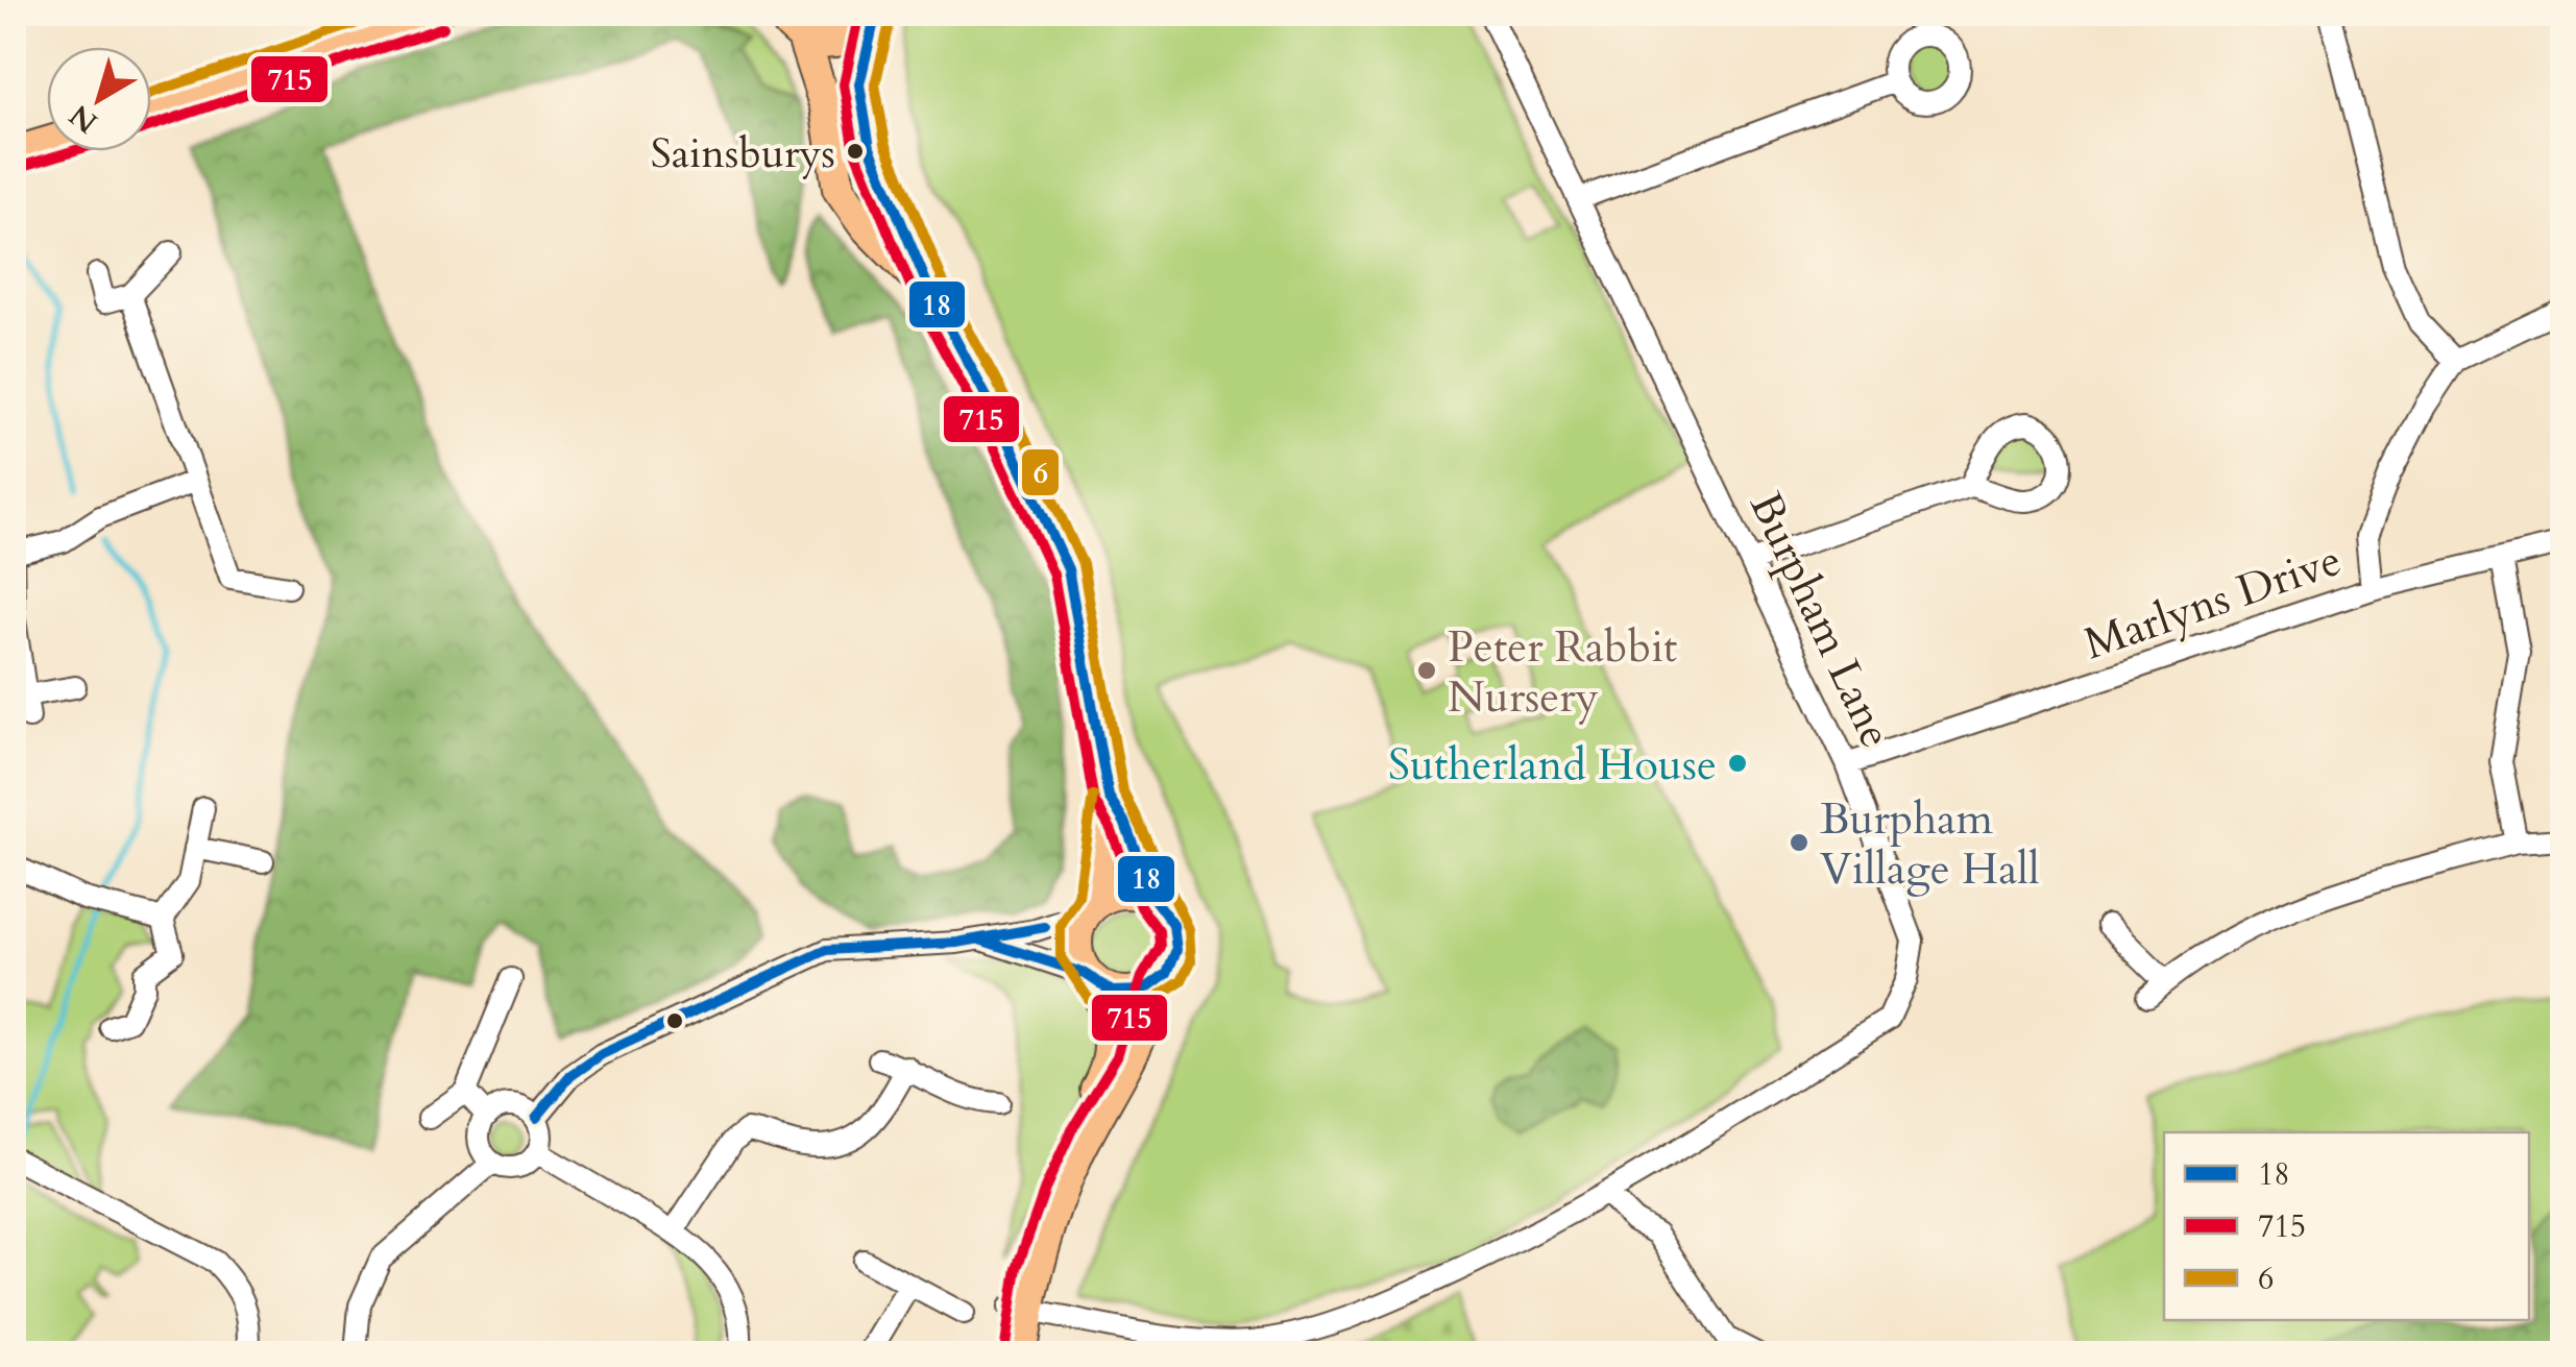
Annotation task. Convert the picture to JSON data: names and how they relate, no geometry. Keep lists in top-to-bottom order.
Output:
{
  "streets": {
    "street": ["Marlyns Drive", "Burpham Lane"]
  },
  "crossings": [
    ["Marlyns Drive", "Burpham Lane"]
  ],
  "places": [
    "Sainsburys",
    "Peter Rabbit Nursery",
    "Sutherland House",
    "Burpham Village Hall"
  ],
  "lines": ["transit line 18", "transit line 715", "transit line 6"],
  "legend": ["18", "715", "6"],
  "north": "bottom left"
}
